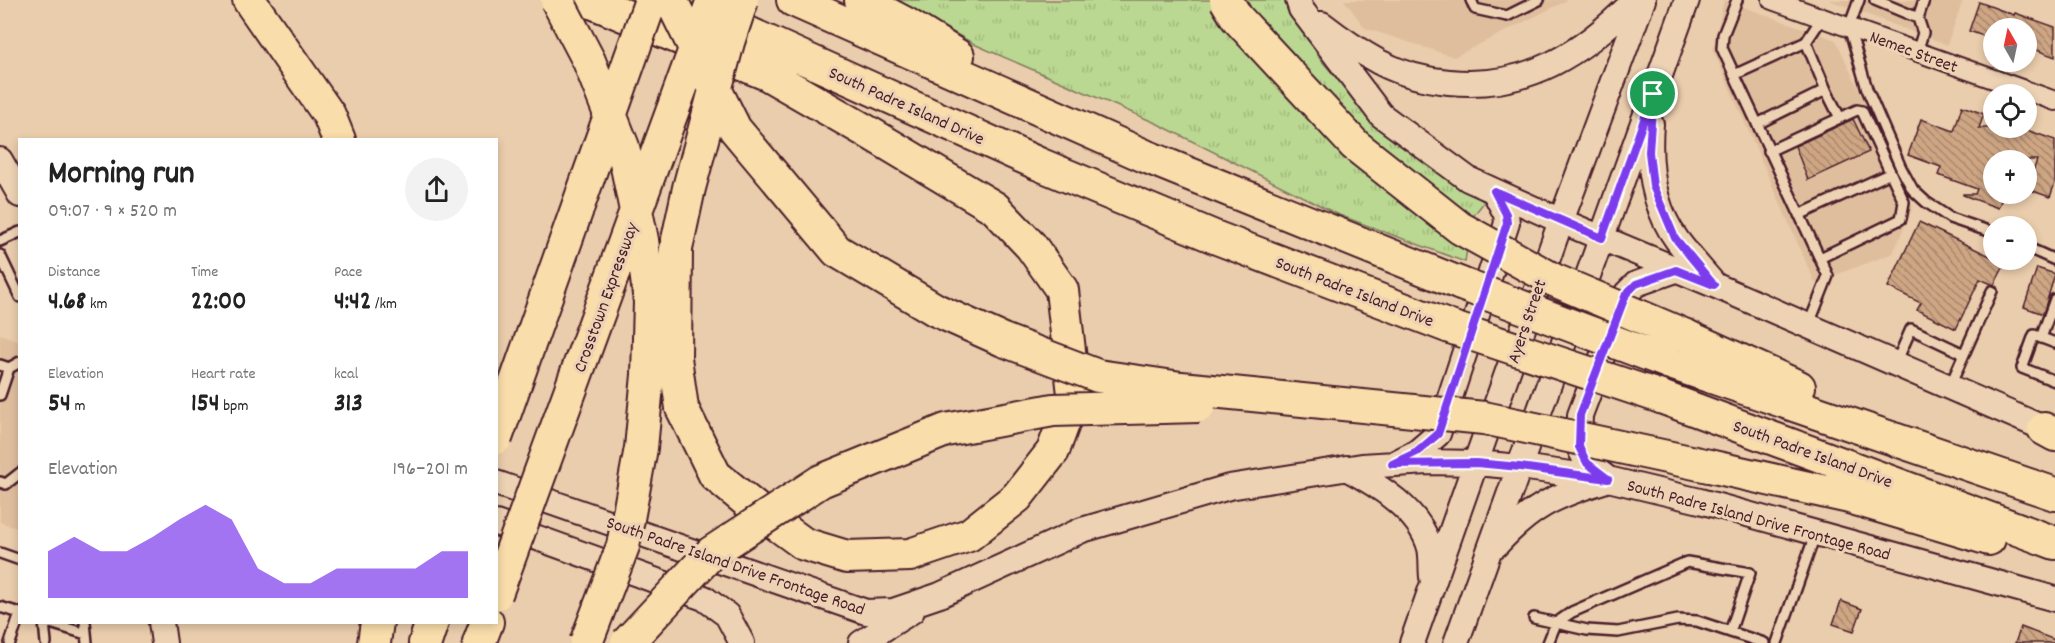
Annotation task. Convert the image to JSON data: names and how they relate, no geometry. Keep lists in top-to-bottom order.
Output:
{
  "streets": {
    "highway": ["South Padre Island Drive", "Crosstown Expressway"],
    "main road": ["Ayers Street", "South Padre Island Drive Frontage Road"],
    "street": ["Nemec Street"]
  },
  "crossings": [
    ["Ayers Street", "South Padre Island Drive Frontage Road"]
  ],
  "north": "top",
  "page": {
    "map_buttons": ["+", "−"],
    "heading": ["Morning run", "09:07 · 9 × 520 m"],
    "stats": [
      ["Distance", "4.68 km"],
      ["Time", "22:00"],
      ["Pace", "4:42 /km"],
      ["Elevation", "54 m"],
      ["Heart rate", "154 bpm"],
      ["kcal", "313"]
    ],
    "chart": ["Elevation", "196–201 m"]
  }
}
